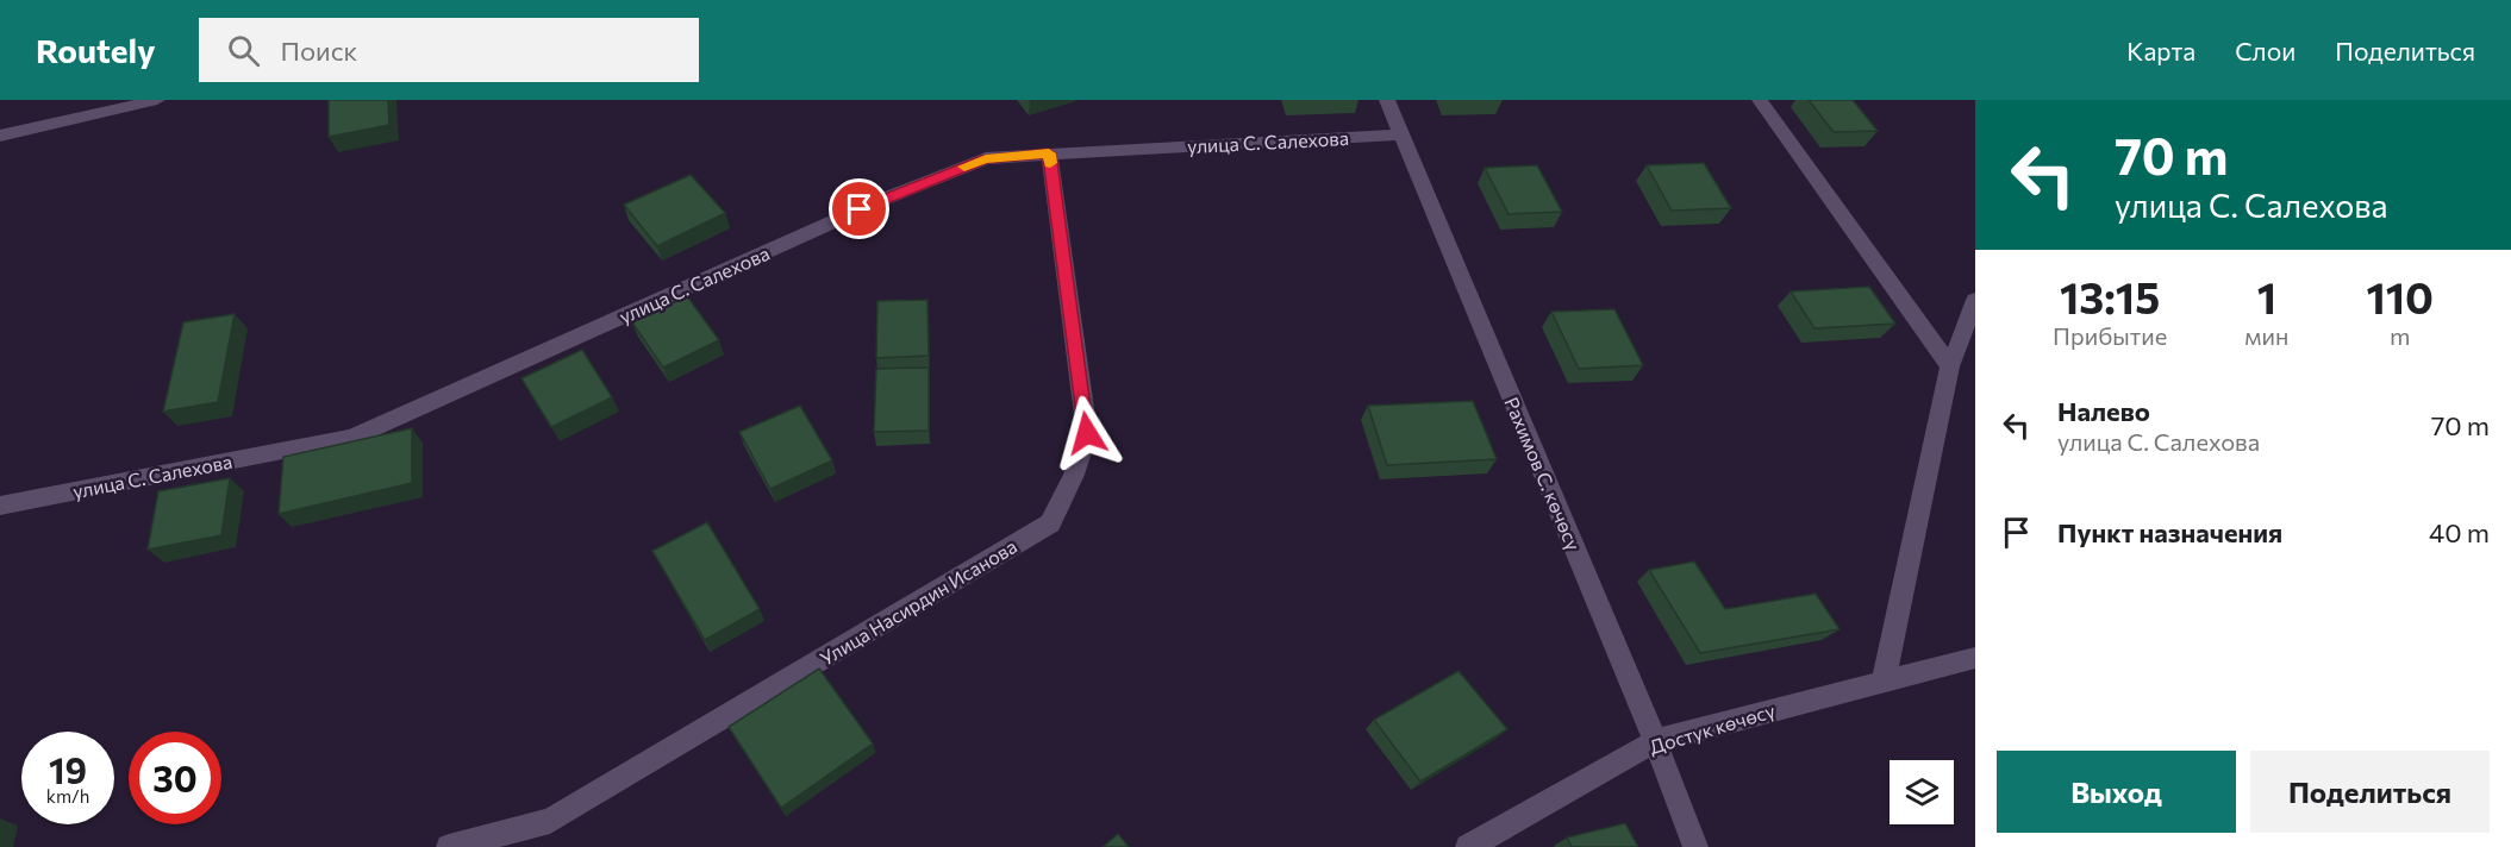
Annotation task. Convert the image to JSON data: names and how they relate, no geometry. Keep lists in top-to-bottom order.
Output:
{
  "streets": {
    "street": [
      "улица С. Салехова",
      "Рахимов С. көчөсү",
      "Улица Насирдин Исанова",
      "Достук көчөсү"
    ]
  },
  "crossings": [
    ["улица С. Салехова", "Рахимов С. көчөсү"],
    ["улица С. Салехова", "Улица Насирдин Исанова"],
    ["Рахимов С. көчөсү", "Достук көчөсү"]
  ],
  "page": {
    "header": "Routely",
    "search": "Поиск",
    "nav": ["Карта", "Слои", "Поделиться"],
    "turn": ["70 m", "улица С. Салехова"],
    "eta": [
      "13:15",
      "Прибытие",
      "1",
      "мин",
      "110",
      "m"
    ],
    "list": [
      {
        "name": "Налево",
        "note": "улица С. Салехова",
        "value": "70 m"
      },
      {
        "name": "Пункт назначения",
        "value": "40 m"
      }
    ],
    "speed": "19 km/h",
    "limit": "30",
    "buttons": ["Выход", "Поделиться"]
  }
}
